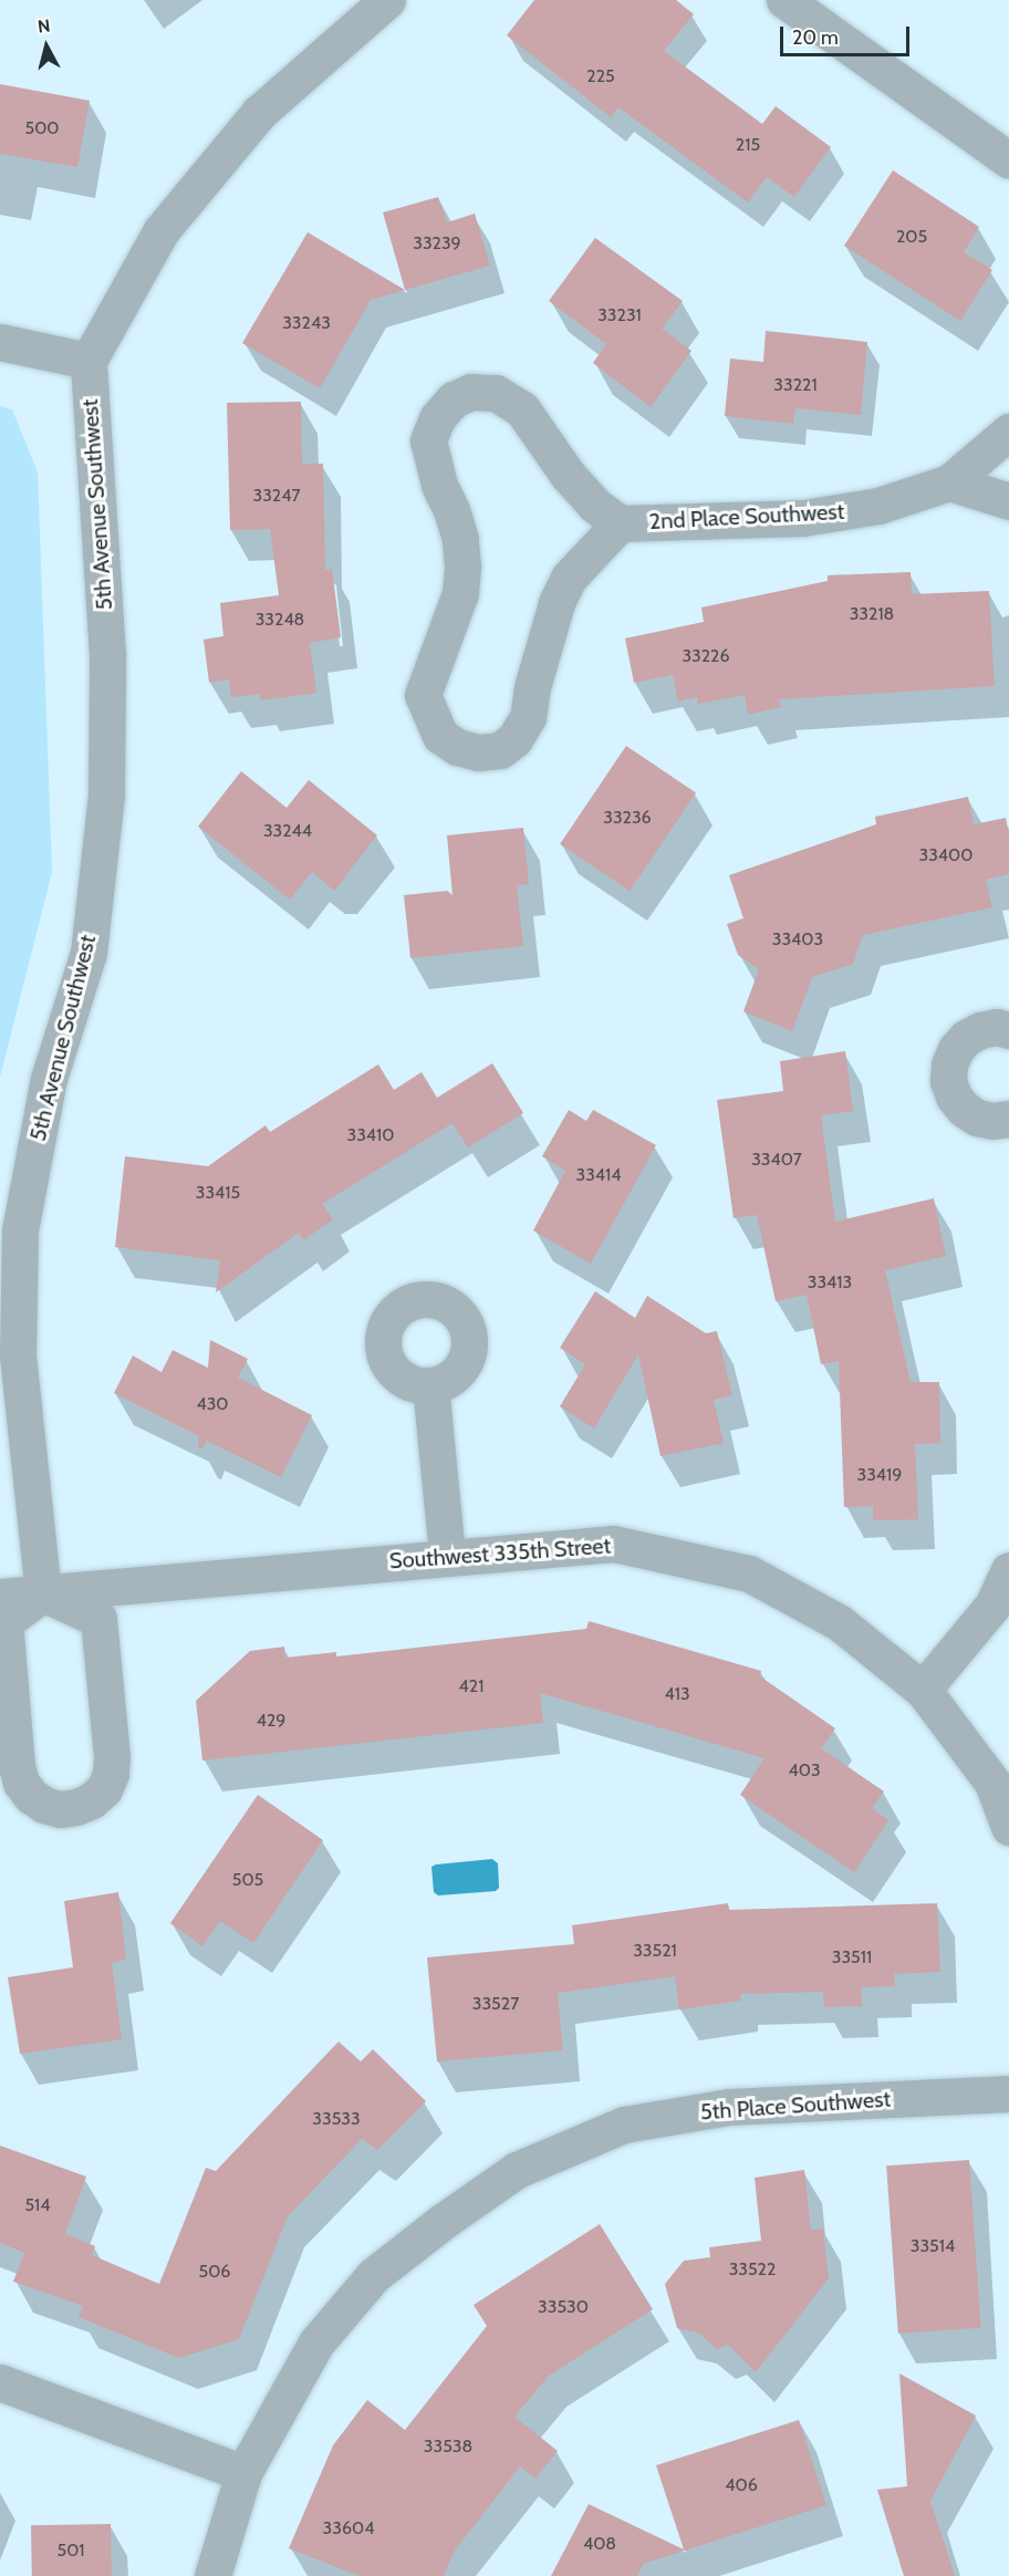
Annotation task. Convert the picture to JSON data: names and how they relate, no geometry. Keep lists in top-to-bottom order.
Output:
{
  "streets": {
    "street": [
      "5th Avenue Southwest",
      "2nd Place Southwest",
      "Southwest 335th Street",
      "5th Place Southwest"
    ]
  },
  "crossings": [
    ["5th Avenue Southwest", "Southwest 335th Street"]
  ],
  "house_numbers": [
    "225",
    "500",
    "215",
    "205",
    "33239",
    "33231",
    "33243",
    "33221",
    "33247",
    "33218",
    "33248",
    "33226",
    "33236",
    "33244",
    "33400",
    "33403",
    "33410",
    "33407",
    "33414",
    "33415",
    "33413",
    "430",
    "33419",
    "421",
    "413",
    "429",
    "403",
    "505",
    "33521",
    "33511",
    "33527",
    "33533",
    "514",
    "33514",
    "33522",
    "506",
    "33530",
    "33538",
    "406",
    "33604",
    "408",
    "501"
  ],
  "scale_bar": "20 m",
  "north": "top"
}
